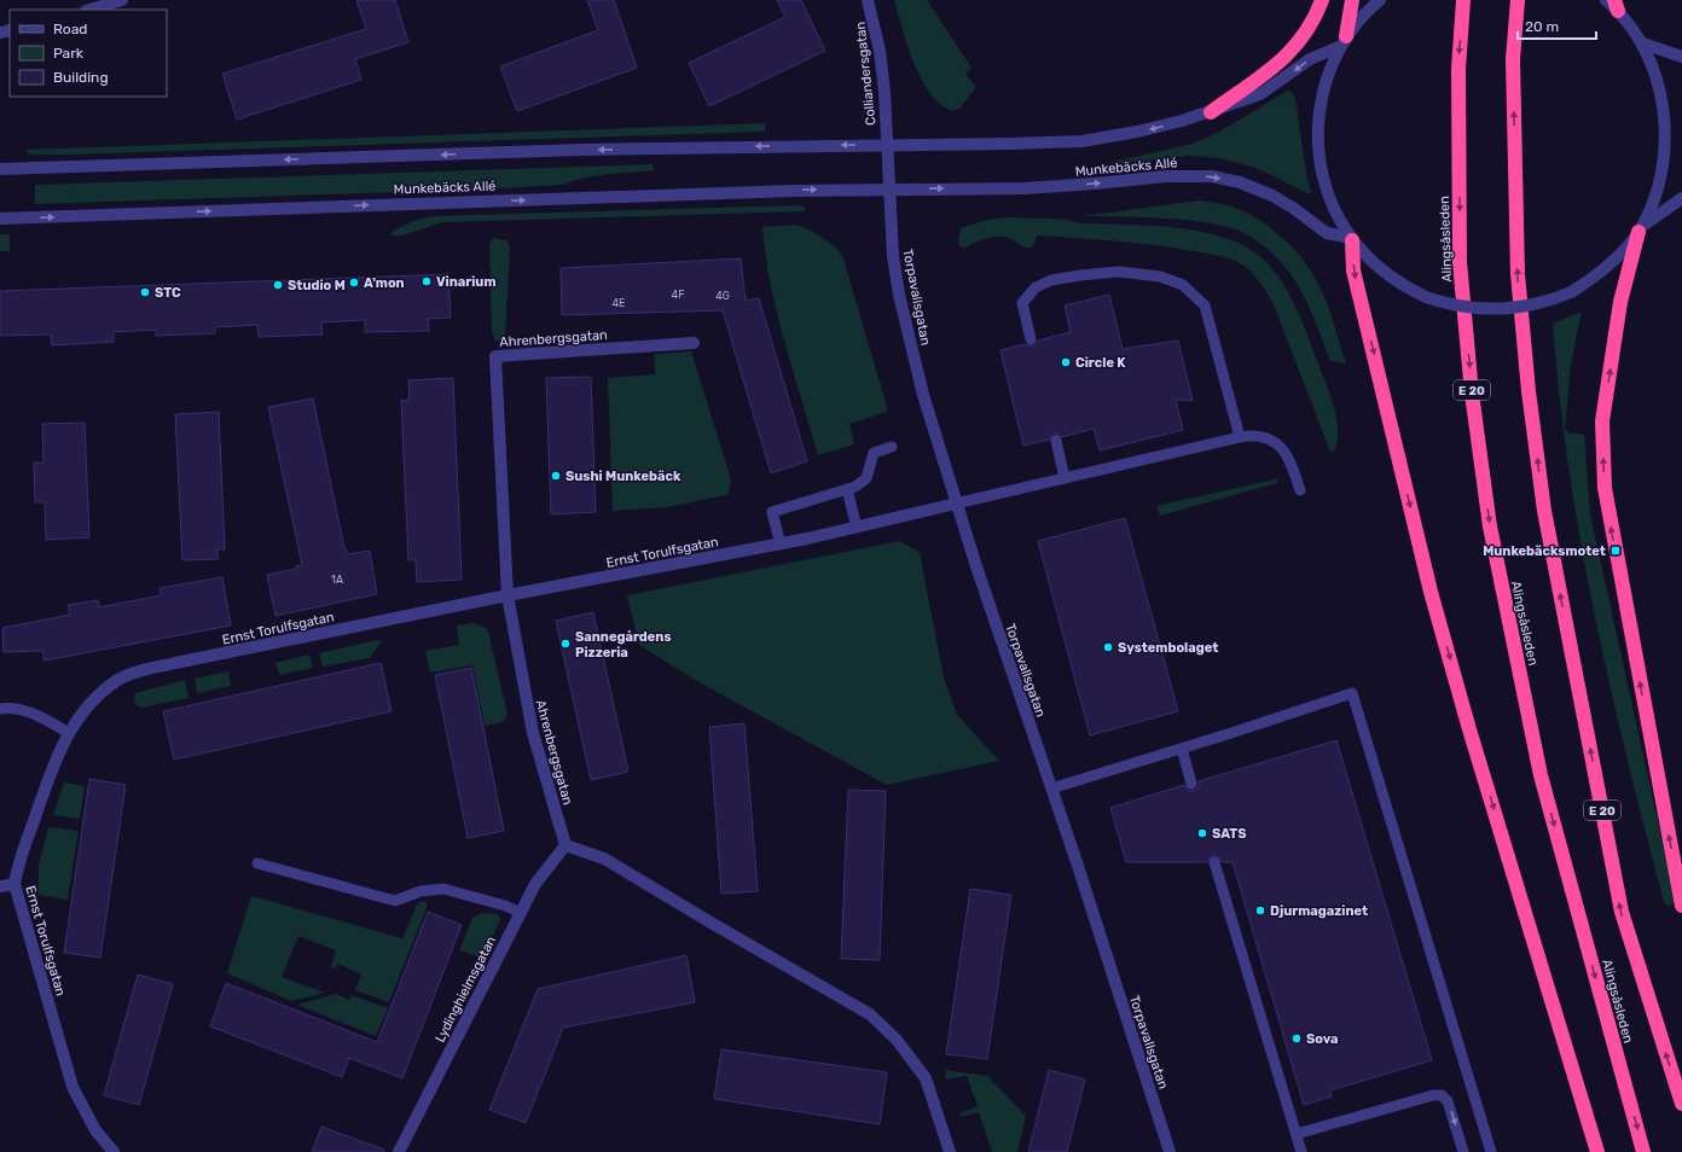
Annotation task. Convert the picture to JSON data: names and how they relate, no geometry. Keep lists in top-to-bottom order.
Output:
{
  "streets": {
    "highway": ["Alingsåsleden", "E 20"],
    "street": [
      "Colliandersgatan",
      "Munkebäcks Allé",
      "Torpavallsgatan",
      "Ahrenbergsgatan",
      "Ernst Torulfsgatan",
      "Lydinghielmsgatan"
    ]
  },
  "crossings": [
    ["Munkebäcks Allé", "Torpavallsgatan"],
    ["Torpavallsgatan", "Ernst Torulfsgatan"],
    ["Ahrenbergsgatan", "Ernst Torulfsgatan"],
    ["Ahrenbergsgatan", "Lydinghielmsgatan"]
  ],
  "places": {
    "other": [
      "Vinarium",
      "A'mon",
      "Studio M",
      "STC",
      "Circle K",
      "Sushi Munkebäck",
      "Sannegårdens Pizzeria",
      "Systembolaget",
      "SATS",
      "Djurmagazinet",
      "Sova"
    ],
    "transit": ["Munkebäcksmotet"]
  },
  "house_numbers": [
    "4F",
    "4G",
    "4E",
    "1A"
  ],
  "legend": ["Road", "Park", "Building"],
  "scale_bar": "20 m"
}
